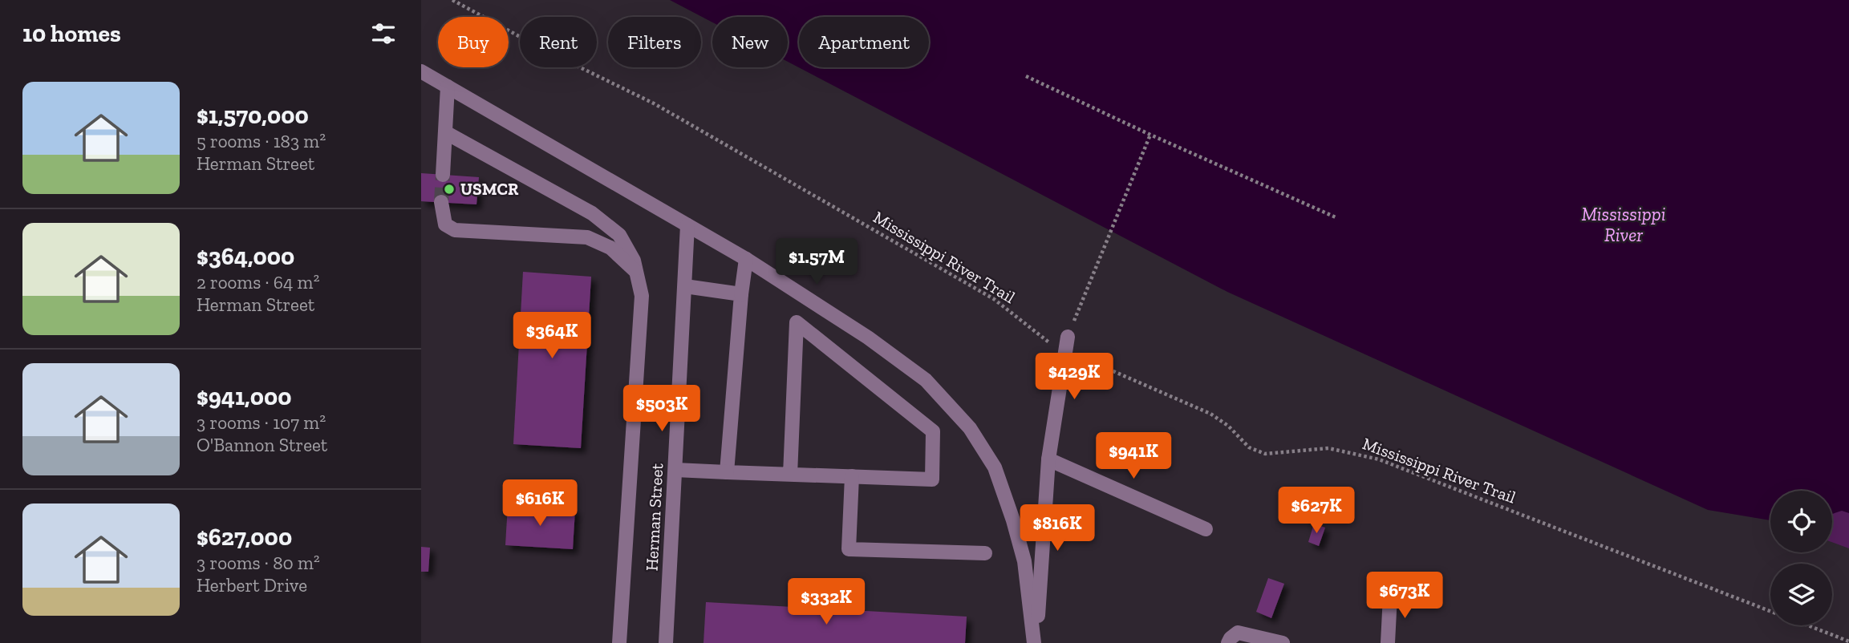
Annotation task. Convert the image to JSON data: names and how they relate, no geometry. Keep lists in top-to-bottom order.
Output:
{
  "streets": {
    "street": ["Herman Street"],
    "path": ["Mississippi River Trail"]
  },
  "water": ["Mississippi River"],
  "places": ["USMCR"],
  "page": {
    "heading": "10 homes",
    "chip": [
      "Buy",
      "Rent",
      "Filters",
      "New",
      "Apartment"
    ],
    "list": [
      {
        "name": "$1,570,000",
        "note": "5 rooms · 183 m² · Herman Street"
      },
      {
        "name": "$364,000",
        "note": "2 rooms · 64 m² · Herman Street"
      },
      {
        "name": "$941,000",
        "note": "3 rooms · 107 m² · O'Bannon Street"
      },
      {
        "name": "$627,000",
        "note": "3 rooms · 80 m² · Herbert Drive"
      }
    ],
    "price": [
      "$1.57M",
      "$364K",
      "$429K",
      "$503K",
      "$941K",
      "$616K",
      "$627K",
      "$816K",
      "$673K",
      "$332K"
    ]
  }
}
